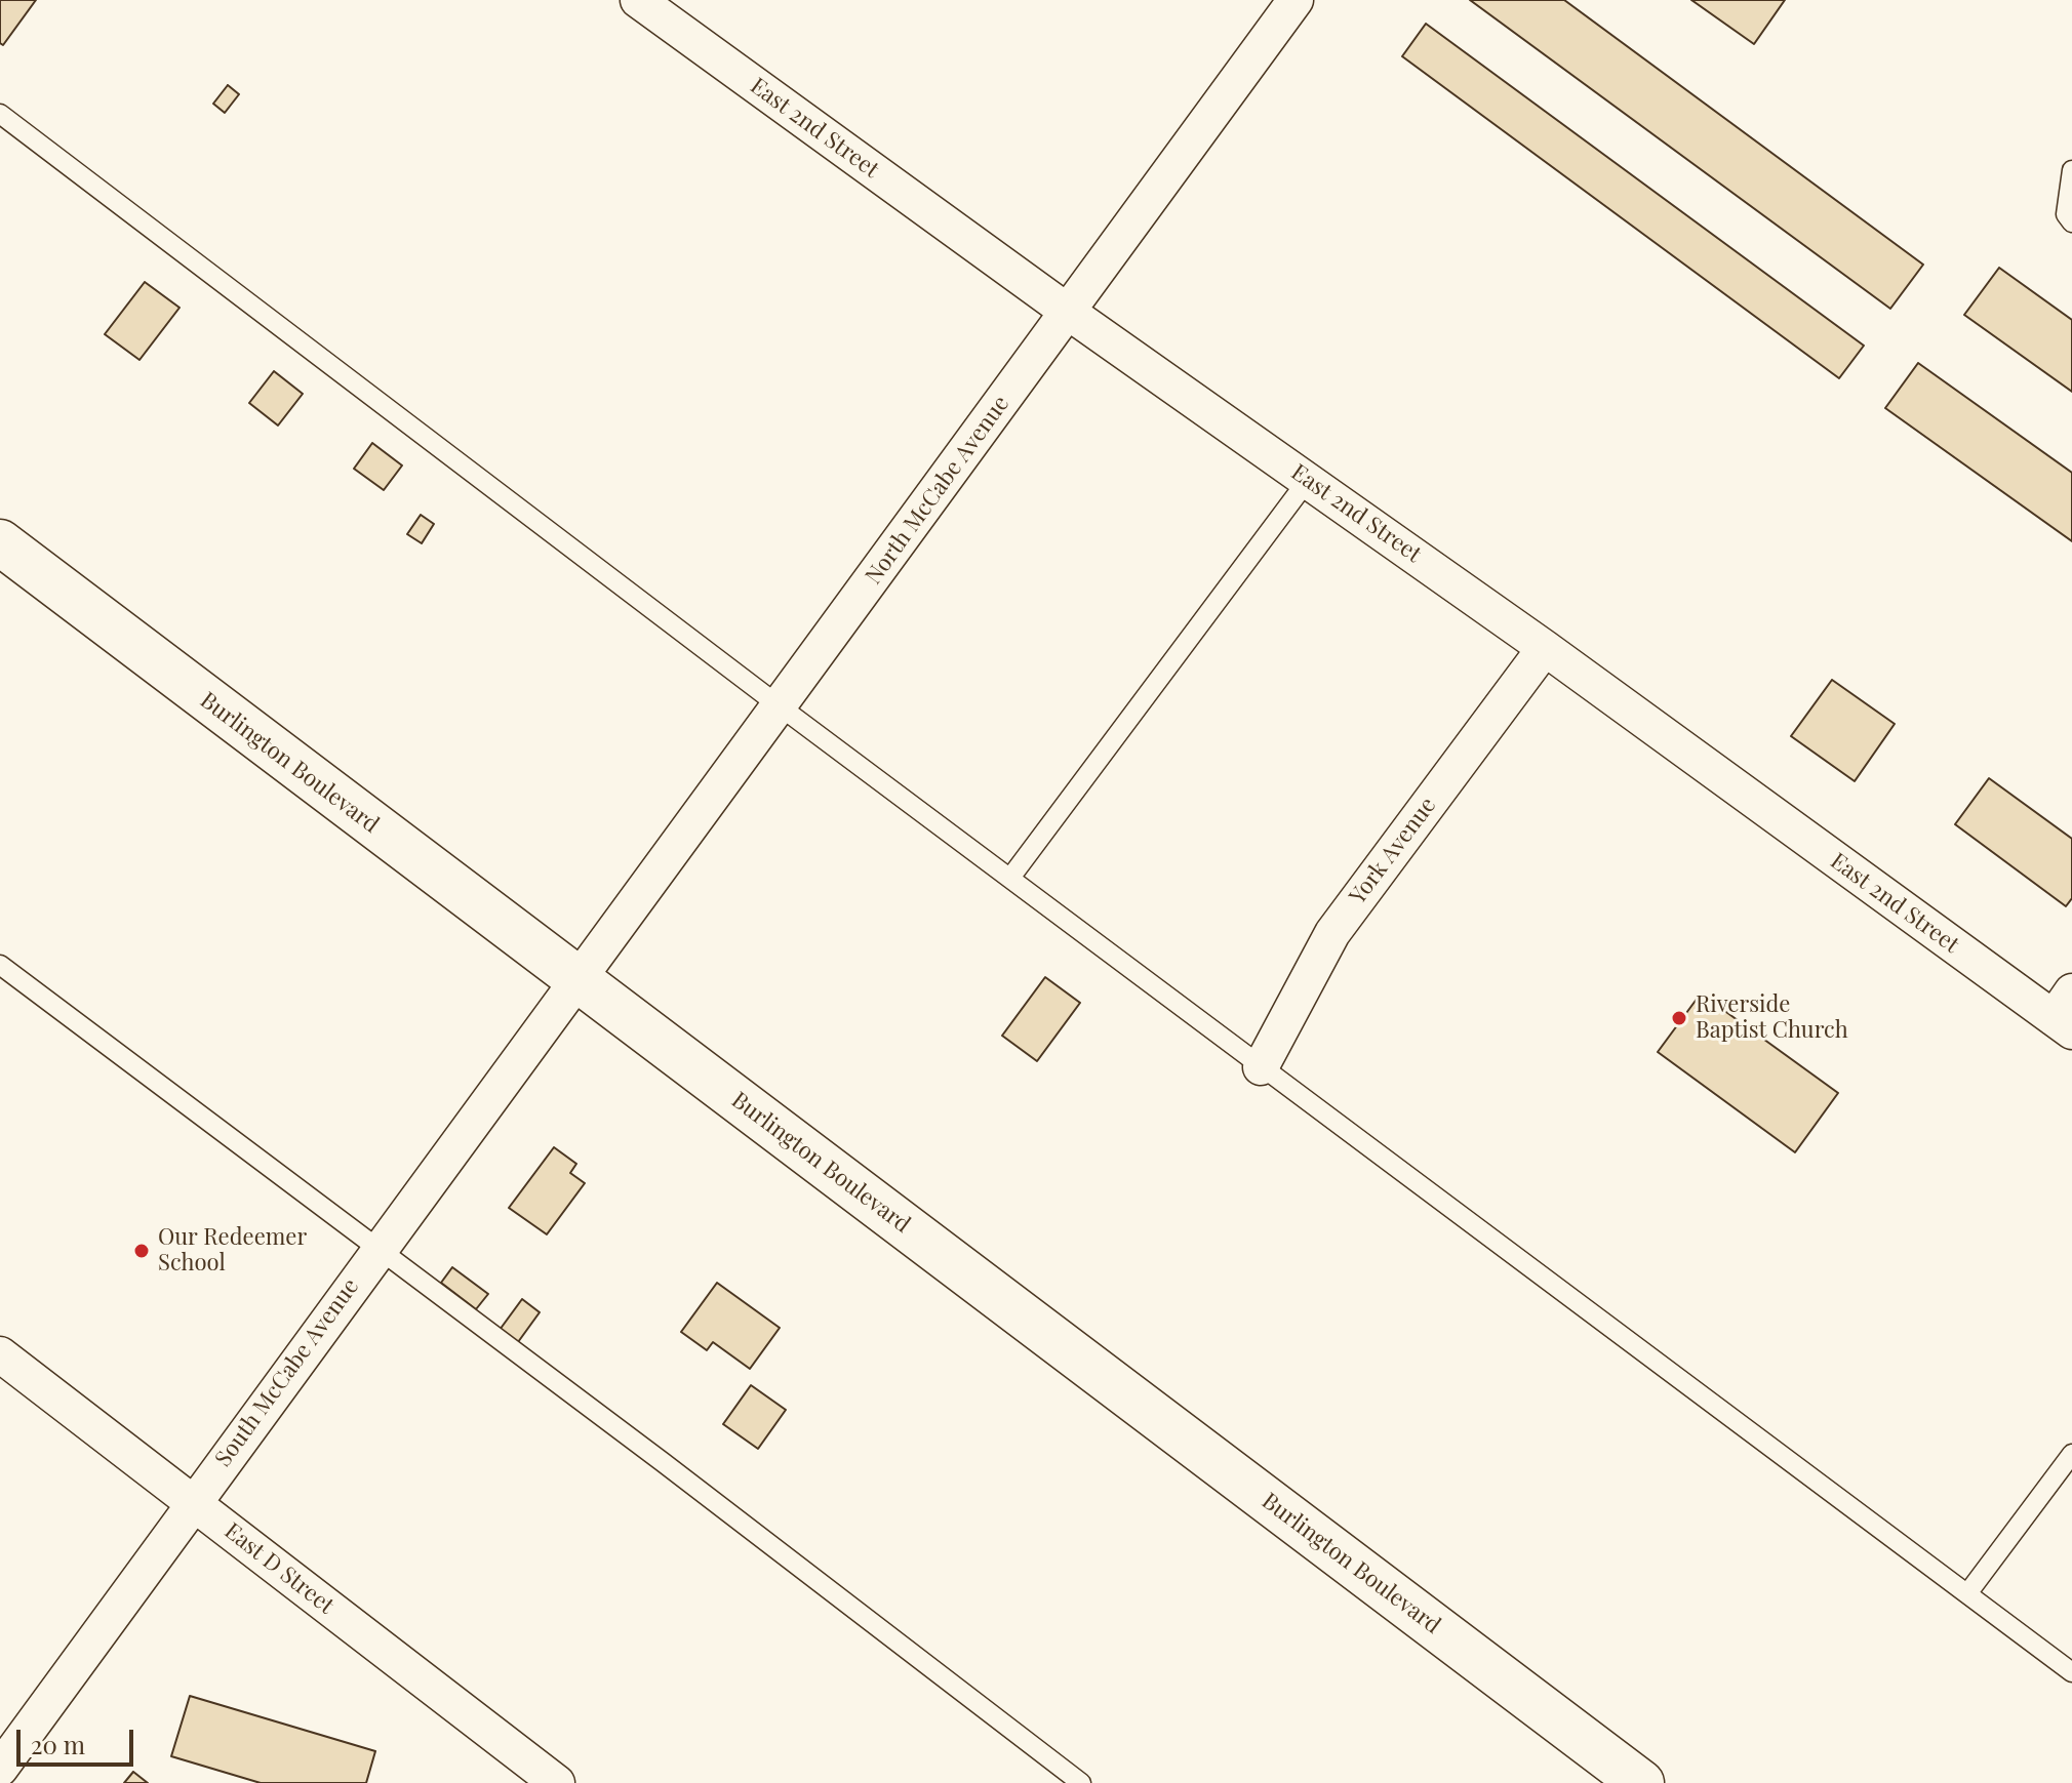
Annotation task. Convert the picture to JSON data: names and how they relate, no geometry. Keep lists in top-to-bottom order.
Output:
{
  "streets": {
    "street": [
      "East 2nd Street",
      "North McCabe Avenue",
      "Burlington Boulevard",
      "York Avenue",
      "South McCabe Avenue",
      "East D Street"
    ]
  },
  "crossings": [
    ["East 2nd Street", "North McCabe Avenue"],
    ["East 2nd Street", "York Avenue"],
    ["North McCabe Avenue", "Burlington Boulevard"],
    ["North McCabe Avenue", "South McCabe Avenue"],
    ["Burlington Boulevard", "South McCabe Avenue"],
    ["South McCabe Avenue", "East D Street"]
  ],
  "places": ["Riverside Baptist Church", "Our Redeemer School"],
  "scale_bar": "20 m"
}
